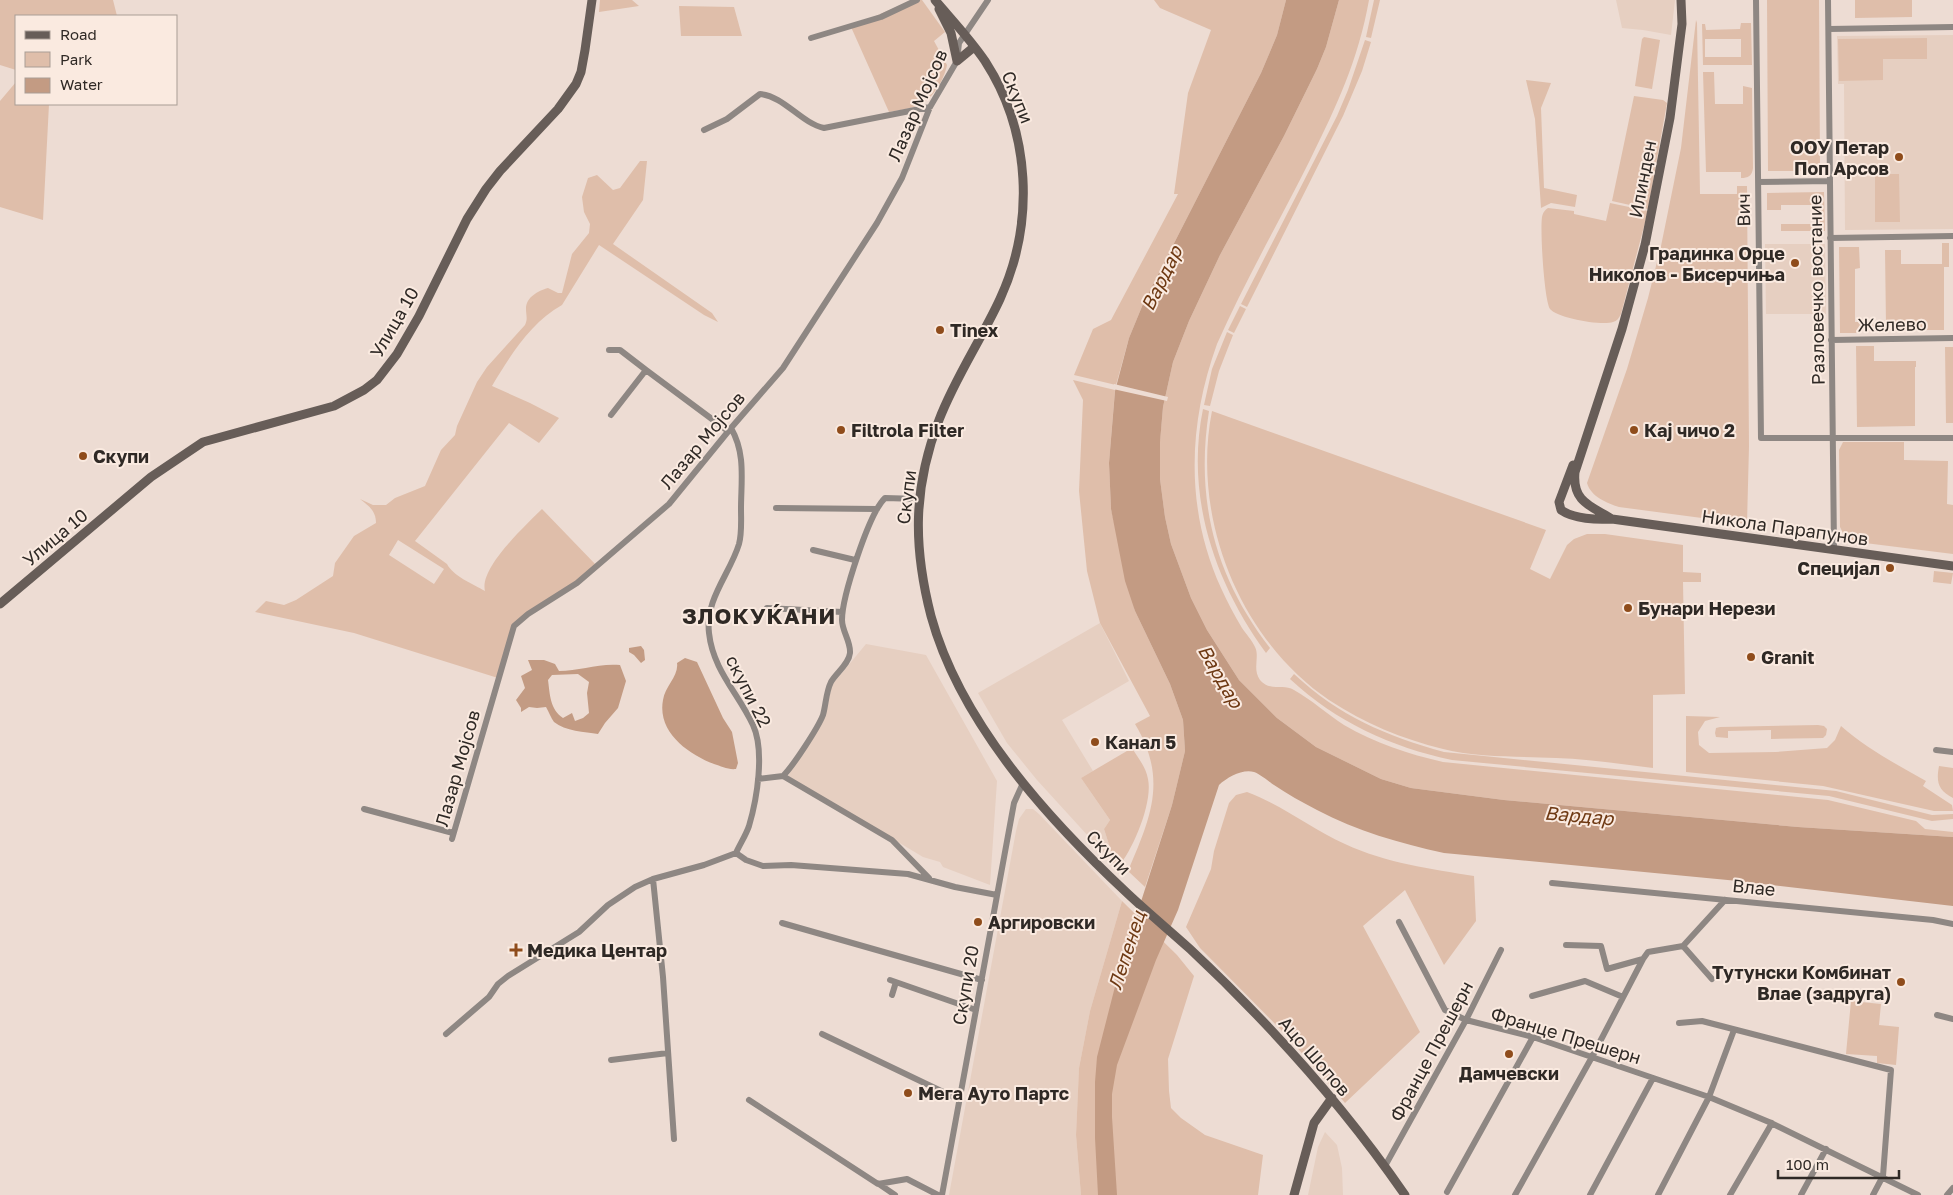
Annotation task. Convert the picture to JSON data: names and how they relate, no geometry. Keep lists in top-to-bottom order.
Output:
{
  "streets": {
    "street": [
      "Скупи",
      "Лазар Мојсов",
      "Илинден",
      "Вич",
      "Разловечко востание",
      "Улица 10",
      "Желево",
      "Никола Парапунов",
      "скупи 22",
      "Влае",
      "Скупи 20",
      "Францe Прешерн",
      "Франце Прешерн",
      "Ацо Шопов"
    ]
  },
  "crossings": [
    ["Скупи", "Лазар Мојсов"],
    ["Скупи", "Скупи 20"],
    ["Скупи", "Ацо Шопов"],
    ["Лазар Мојсов", "скупи 22"],
    ["Илинден", "Никола Парапунов"],
    ["Вич", "Разловечко востание"],
    ["Разловечко востание", "Желево"],
    ["Разловечко востание", "Никола Парапунов"],
    ["Францe Прешерн", "Франце Прешерн"],
    ["Франце Прешерн", "Ацо Шопов"]
  ],
  "districts": ["ЗЛОКУЌАНИ"],
  "water": ["Вардар", "Лепенец"],
  "places": {
    "other": [
      "ООУ Петар Поп Арсов",
      "Градинка Орце Николов - Бисерчиња",
      "Tinex",
      "Filtrola Filter",
      "Кај чичо 2",
      "Скупи",
      "Специјал",
      "Бунари Нерези",
      "Granit",
      "Канал 5",
      "Аргировски",
      "Тутунски Комбинат Влае (задруга)",
      "Дамчевски",
      "Мега Ауто Партс"
    ],
    "health": ["Медика Центар"]
  },
  "legend": ["Road", "Park", "Water"],
  "scale_bar": "100 m"
}
